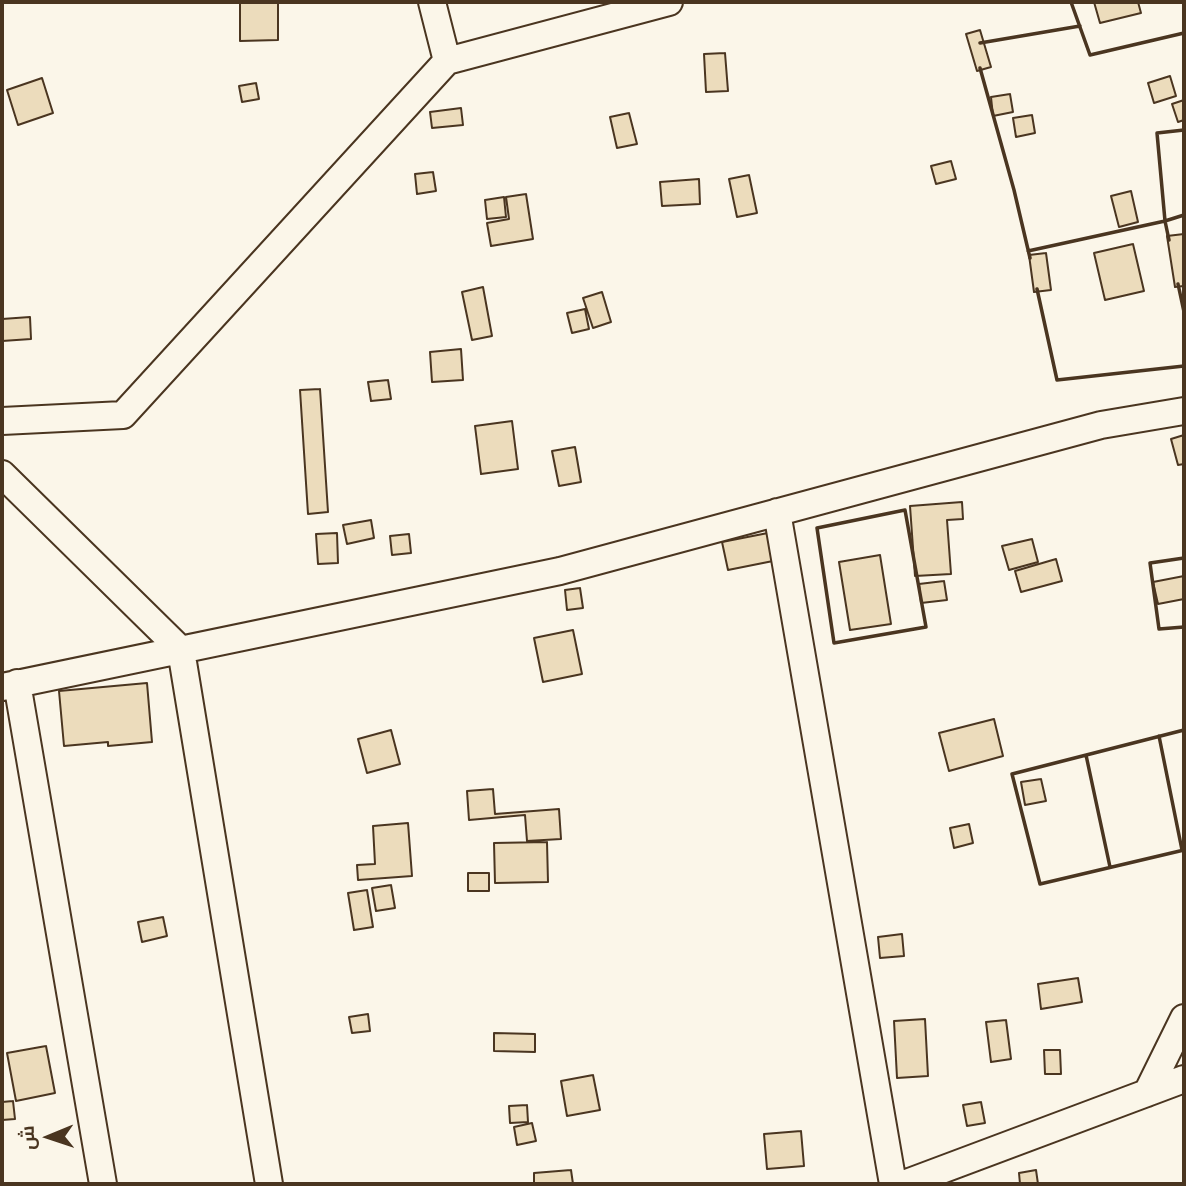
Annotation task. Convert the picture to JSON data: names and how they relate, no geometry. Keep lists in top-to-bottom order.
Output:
{
  "north": "left"
}
